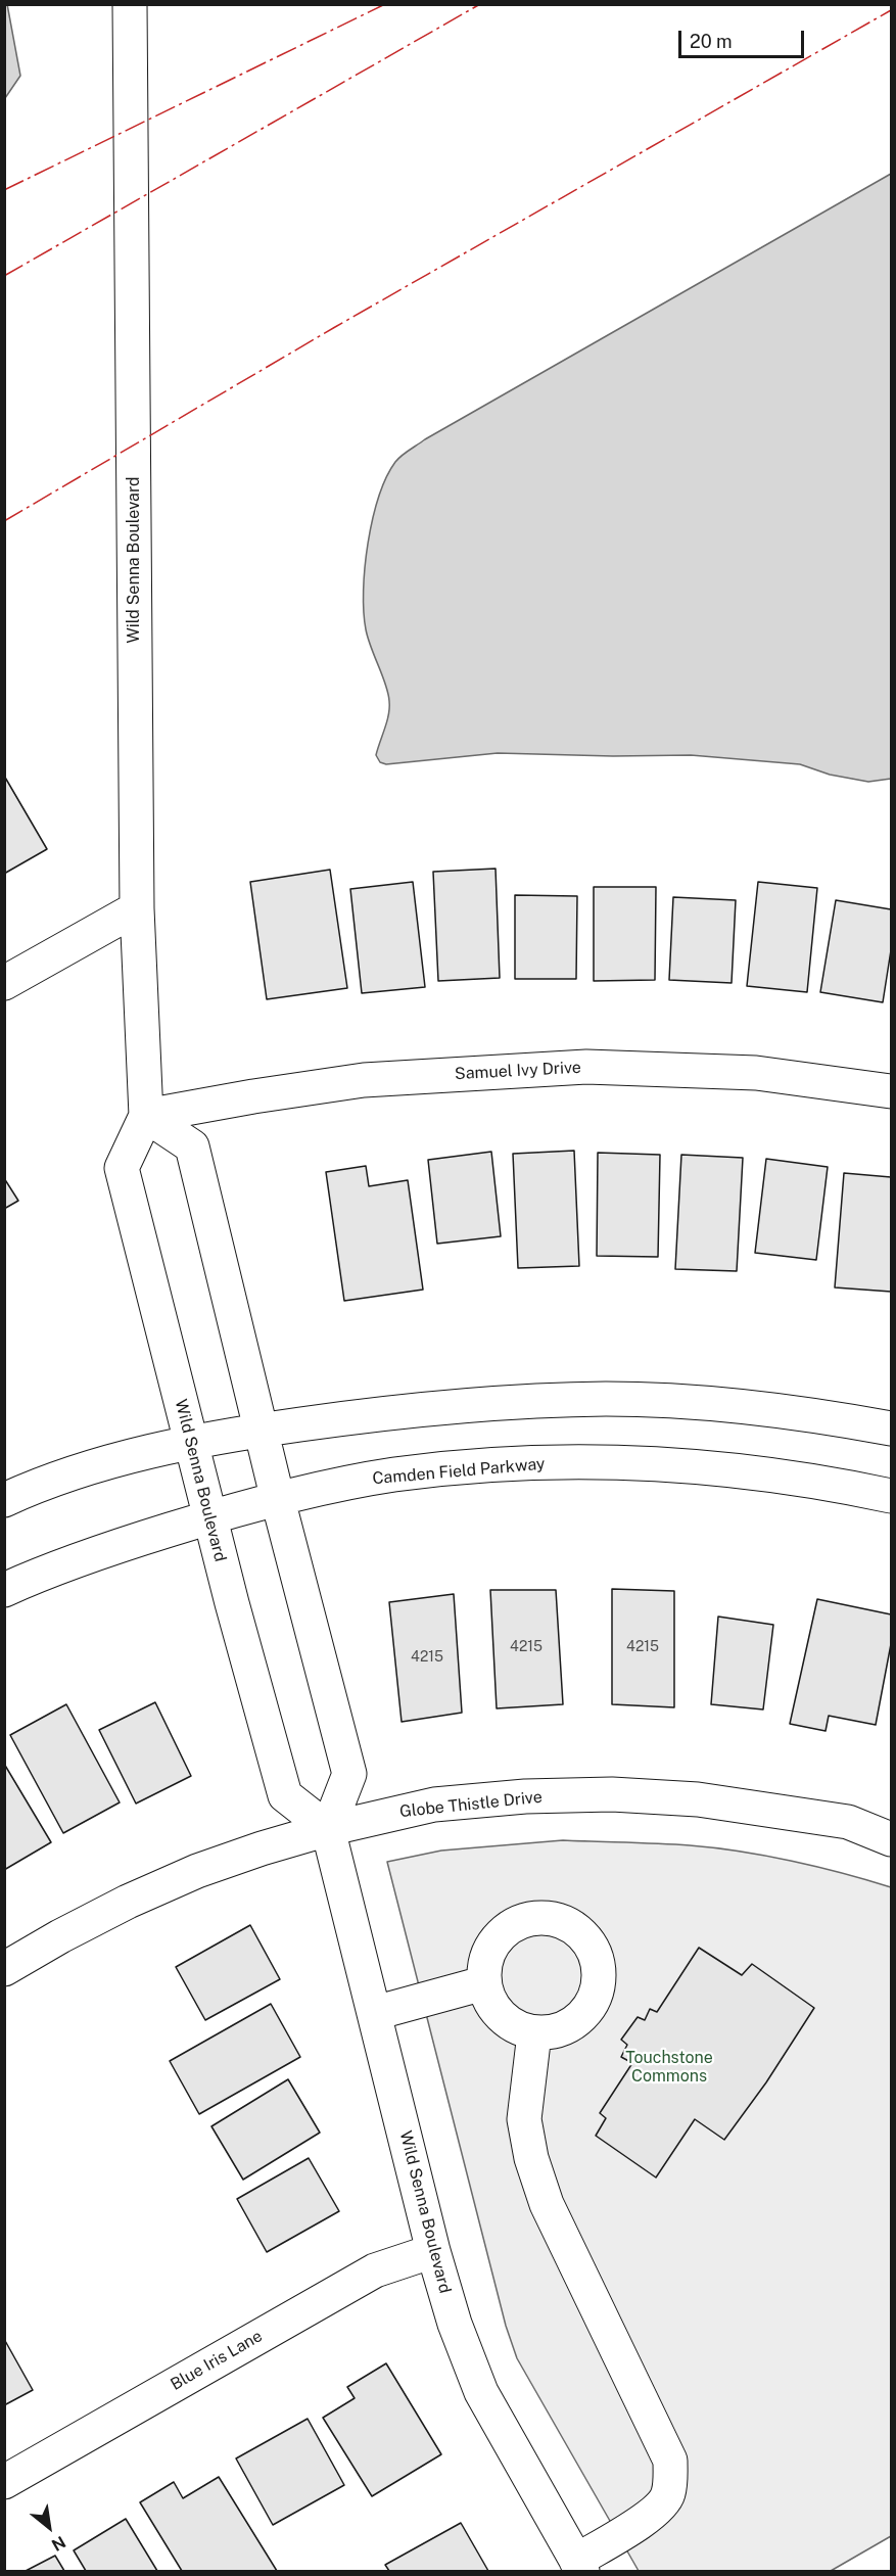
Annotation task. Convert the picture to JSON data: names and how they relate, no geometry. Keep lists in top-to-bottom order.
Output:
{
  "streets": {
    "street": [
      "Wild Senna Boulevard",
      "Samuel Ivy Drive",
      "Camden Field Parkway",
      "Globe Thistle Drive",
      "Blue Iris Lane"
    ]
  },
  "crossings": [
    ["Wild Senna Boulevard", "Samuel Ivy Drive"],
    ["Wild Senna Boulevard", "Camden Field Parkway"],
    ["Wild Senna Boulevard", "Globe Thistle Drive"],
    ["Wild Senna Boulevard", "Blue Iris Lane"]
  ],
  "parks": ["Touchstone Commons"],
  "house_numbers": ["4215", "4215", "4215"],
  "scale_bar": "20 m",
  "north": "bottom right"
}
